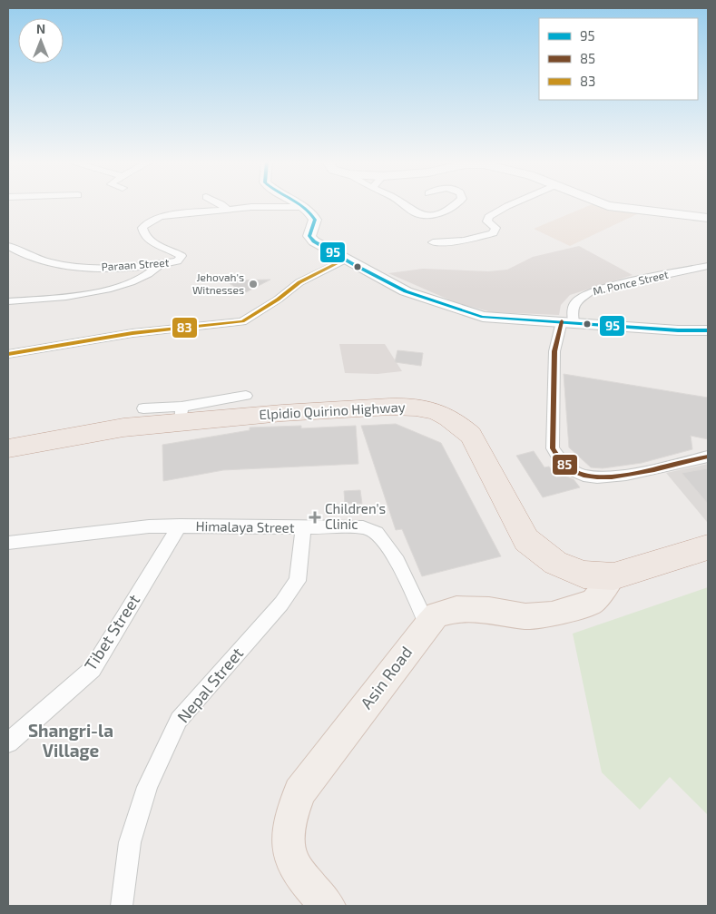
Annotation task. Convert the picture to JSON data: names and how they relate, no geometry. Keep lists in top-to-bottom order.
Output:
{
  "streets": {
    "highway": ["Elpidio Quirino Highway"],
    "main road": ["Asin Road"],
    "street": [
      "Paraan Street",
      "M. Ponce Street",
      "Himalaya Street",
      "Tibet Street",
      "Nepal Street"
    ]
  },
  "crossings": [
    ["Elpidio Quirino Highway", "Asin Road"],
    ["Himalaya Street", "Tibet Street"],
    ["Himalaya Street", "Asin Road"],
    ["Himalaya Street", "Nepal Street"]
  ],
  "districts": ["Shangri-la Village"],
  "places": {
    "other": ["Jehovah's Witnesses"],
    "health": ["Children's Clinic"]
  },
  "lines": ["transit line 95", "transit line 83", "transit line 85"],
  "legend": ["95", "85", "83"],
  "north": "top"
}
